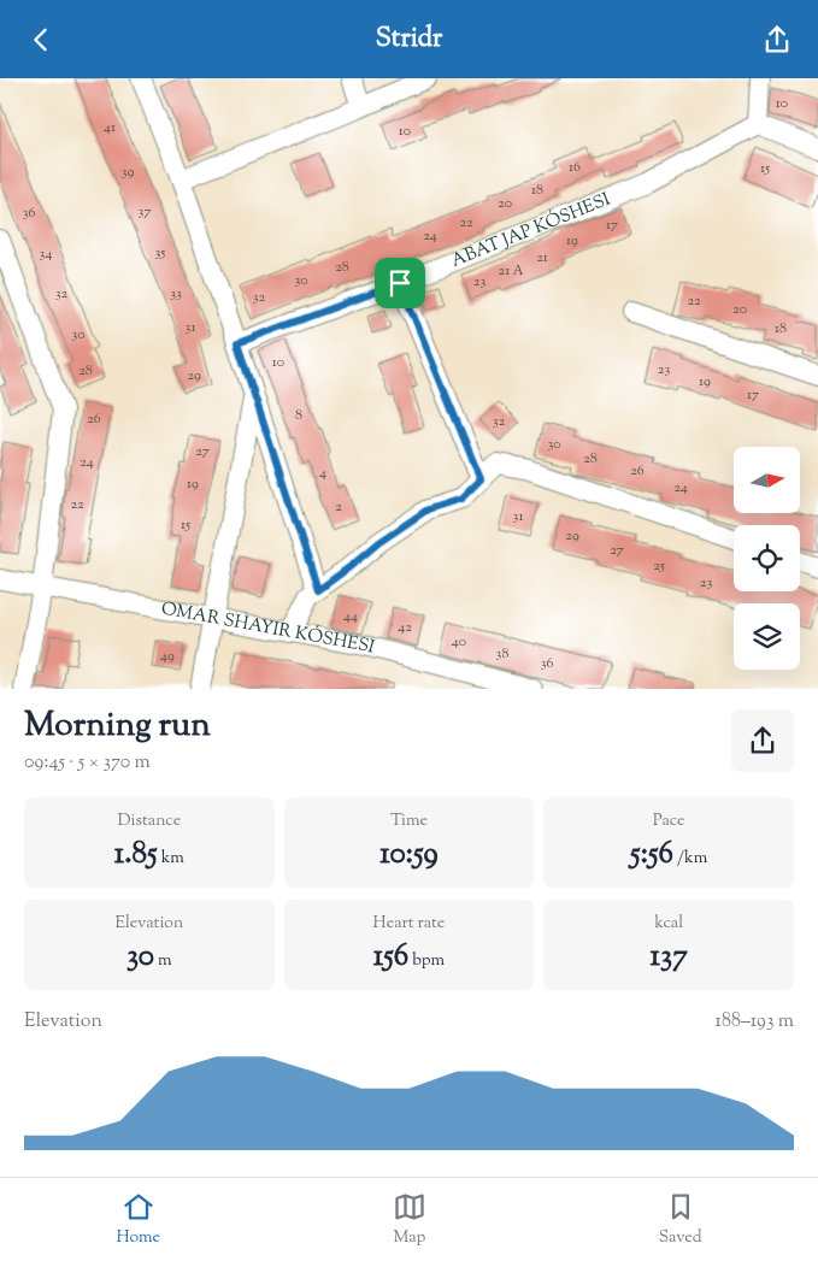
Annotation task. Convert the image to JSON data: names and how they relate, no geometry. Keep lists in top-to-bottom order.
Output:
{
  "streets": {
    "street": ["ABAT JAP KÓSHESI"]
  },
  "house_numbers": [
    "10",
    "41",
    "10",
    "16",
    "15",
    "39",
    "18",
    "20",
    "37",
    "36",
    "22",
    "17",
    "24",
    "19",
    "35",
    "34",
    "21",
    "28",
    "21 А",
    "30",
    "23",
    "32",
    "33",
    "32",
    "22",
    "20",
    "31",
    "18",
    "30",
    "10",
    "23",
    "28",
    "29",
    "19",
    "17",
    "8",
    "26",
    "32",
    "30",
    "27",
    "28",
    "24",
    "26",
    "4",
    "19",
    "24",
    "22",
    "2",
    "31",
    "15",
    "29",
    "27",
    "25",
    "23",
    "44",
    "42",
    "40",
    "38",
    "49",
    "36"
  ],
  "north": "right",
  "page": {
    "header": "Stridr",
    "heading": ["Morning run", "09:45 · 5 × 370 m"],
    "stats": [
      ["Distance", "1.85 km"],
      ["Time", "10:59"],
      ["Pace", "5:56 /km"],
      ["Elevation", "30 m"],
      ["Heart rate", "156 bpm"],
      ["kcal", "137"]
    ],
    "chart": ["Elevation", "188–193 m"],
    "tabs": ["Home", "Map", "Saved"]
  }
}
